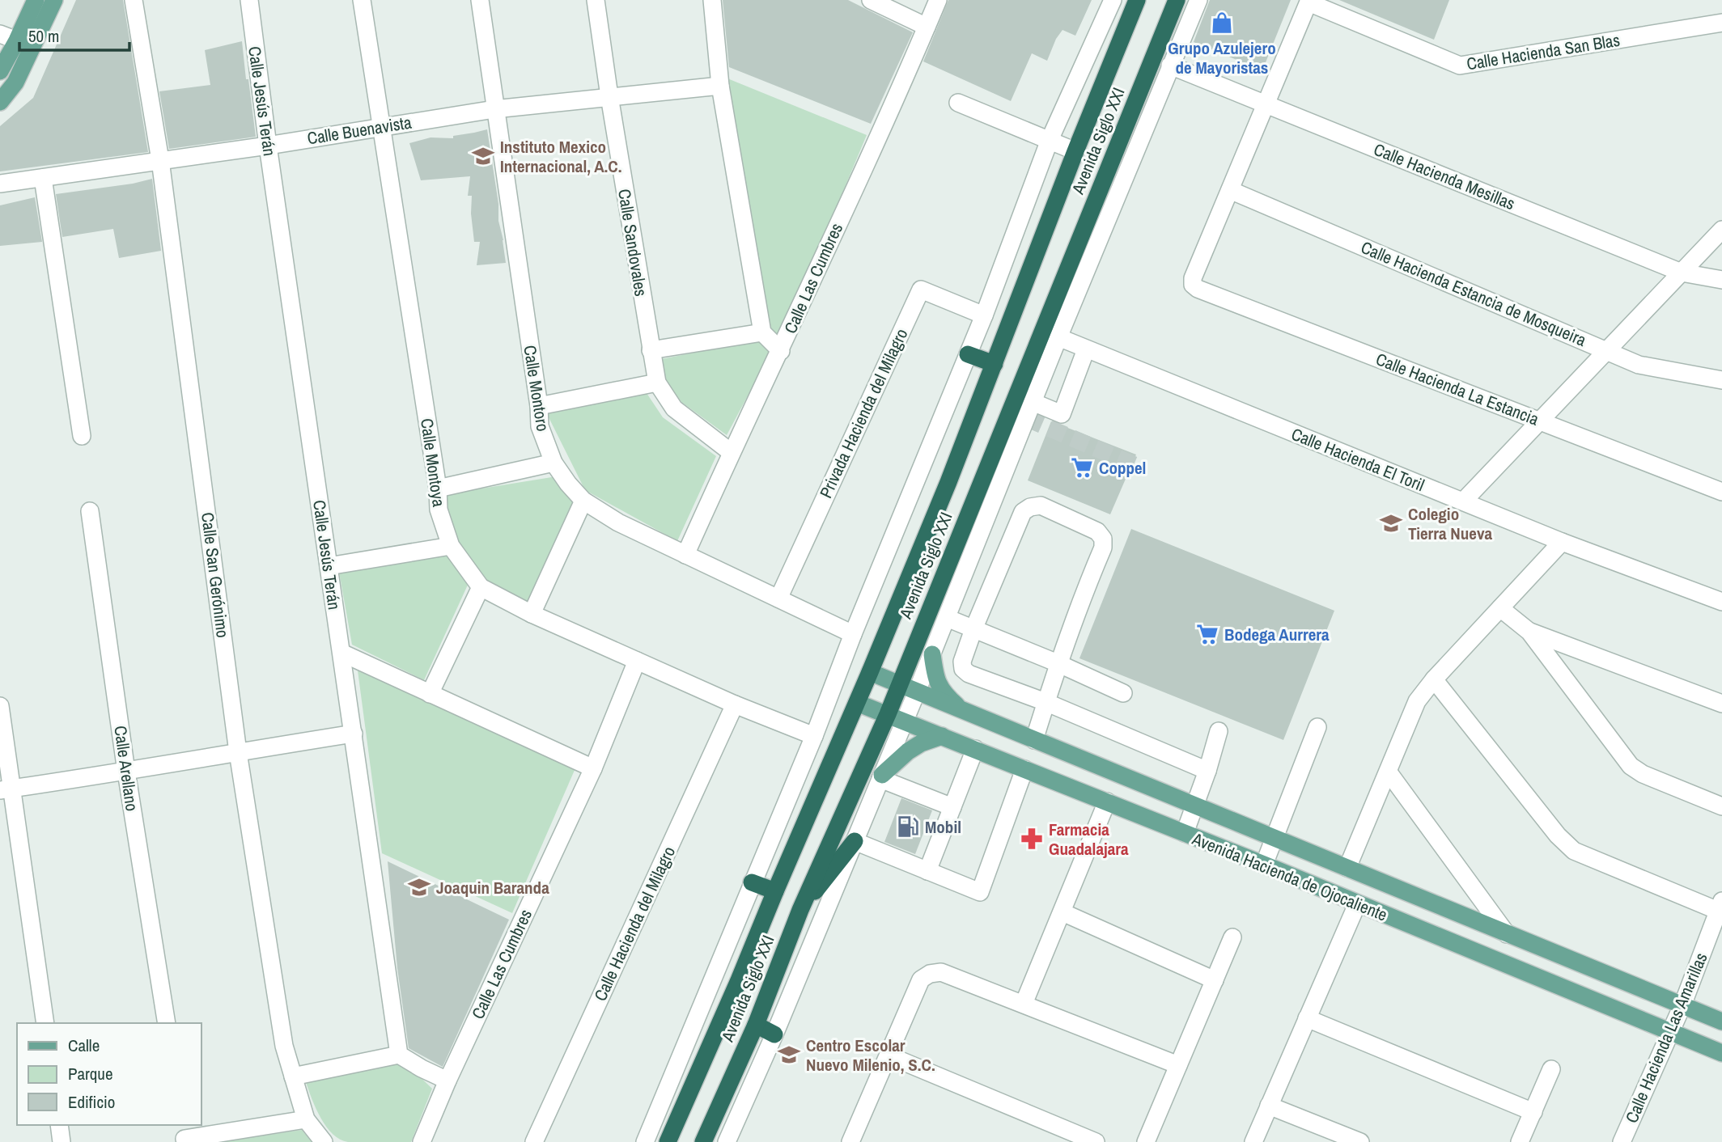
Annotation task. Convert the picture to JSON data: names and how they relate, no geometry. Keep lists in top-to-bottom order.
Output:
{
  "streets": {
    "highway": ["Avenida Siglo XXI"],
    "main road": ["Avenida Hacienda de Ojocaliente"],
    "street": [
      "Calle Hacienda San Blas",
      "Calle Jesús Terán",
      "Calle Buenavista",
      "Calle Hacienda Mesillas",
      "Calle Sandovales",
      "Calle Las Cumbres",
      "Calle Hacienda Estancia de Mosqueira",
      "Calle Montoro",
      "Calle Hacienda La Estancia",
      "Privada Hacienda del Milagro",
      "Calle Hacienda El Toril",
      "Calle Montoya",
      "Calle San Gerónimo",
      "Calle Arellano",
      "Calle Hacienda del Milagro",
      "Calle Hacienda Las Amarillas"
    ]
  },
  "crossings": [
    ["Calle Jesús Terán", "Calle Buenavista"],
    ["Calle Buenavista", "Calle Sandovales"],
    ["Calle Buenavista", "Calle Montoro"],
    ["Calle Buenavista", "Calle Montoya"],
    ["Calle Buenavista", "Calle San Gerónimo"],
    ["Avenida Siglo XXI", "Avenida Hacienda de Ojocaliente"],
    ["Calle Sandovales", "Calle Las Cumbres"],
    ["Calle Las Cumbres", "Calle Montoro"],
    ["Calle Las Cumbres", "Calle Montoya"],
    ["Calle Hacienda Estancia de Mosqueira", "Calle Hacienda La Estancia"],
    ["Calle Montoro", "Privada Hacienda del Milagro"],
    ["Calle Montoya", "Calle Hacienda del Milagro"],
    ["Avenida Hacienda de Ojocaliente", "Calle Hacienda Las Amarillas"]
  ],
  "places": {
    "shop": ["Grupo Azulejero de Mayoristas"],
    "school or university": [
      "Instituto Mexico Internacional, A.C.",
      "Colegio Tierra Nueva",
      "Joaquin Baranda",
      "Centro Escolar Nuevo Milenio, S.C."
    ],
    "supermarket": ["Coppel", "Bodega Aurrera"],
    "fuel station": ["Mobil"],
    "pharmacy": ["Farmacia Guadalajara"]
  },
  "legend": ["Calle", "Parque", "Edificio"],
  "scale_bar": "50 m"
}
